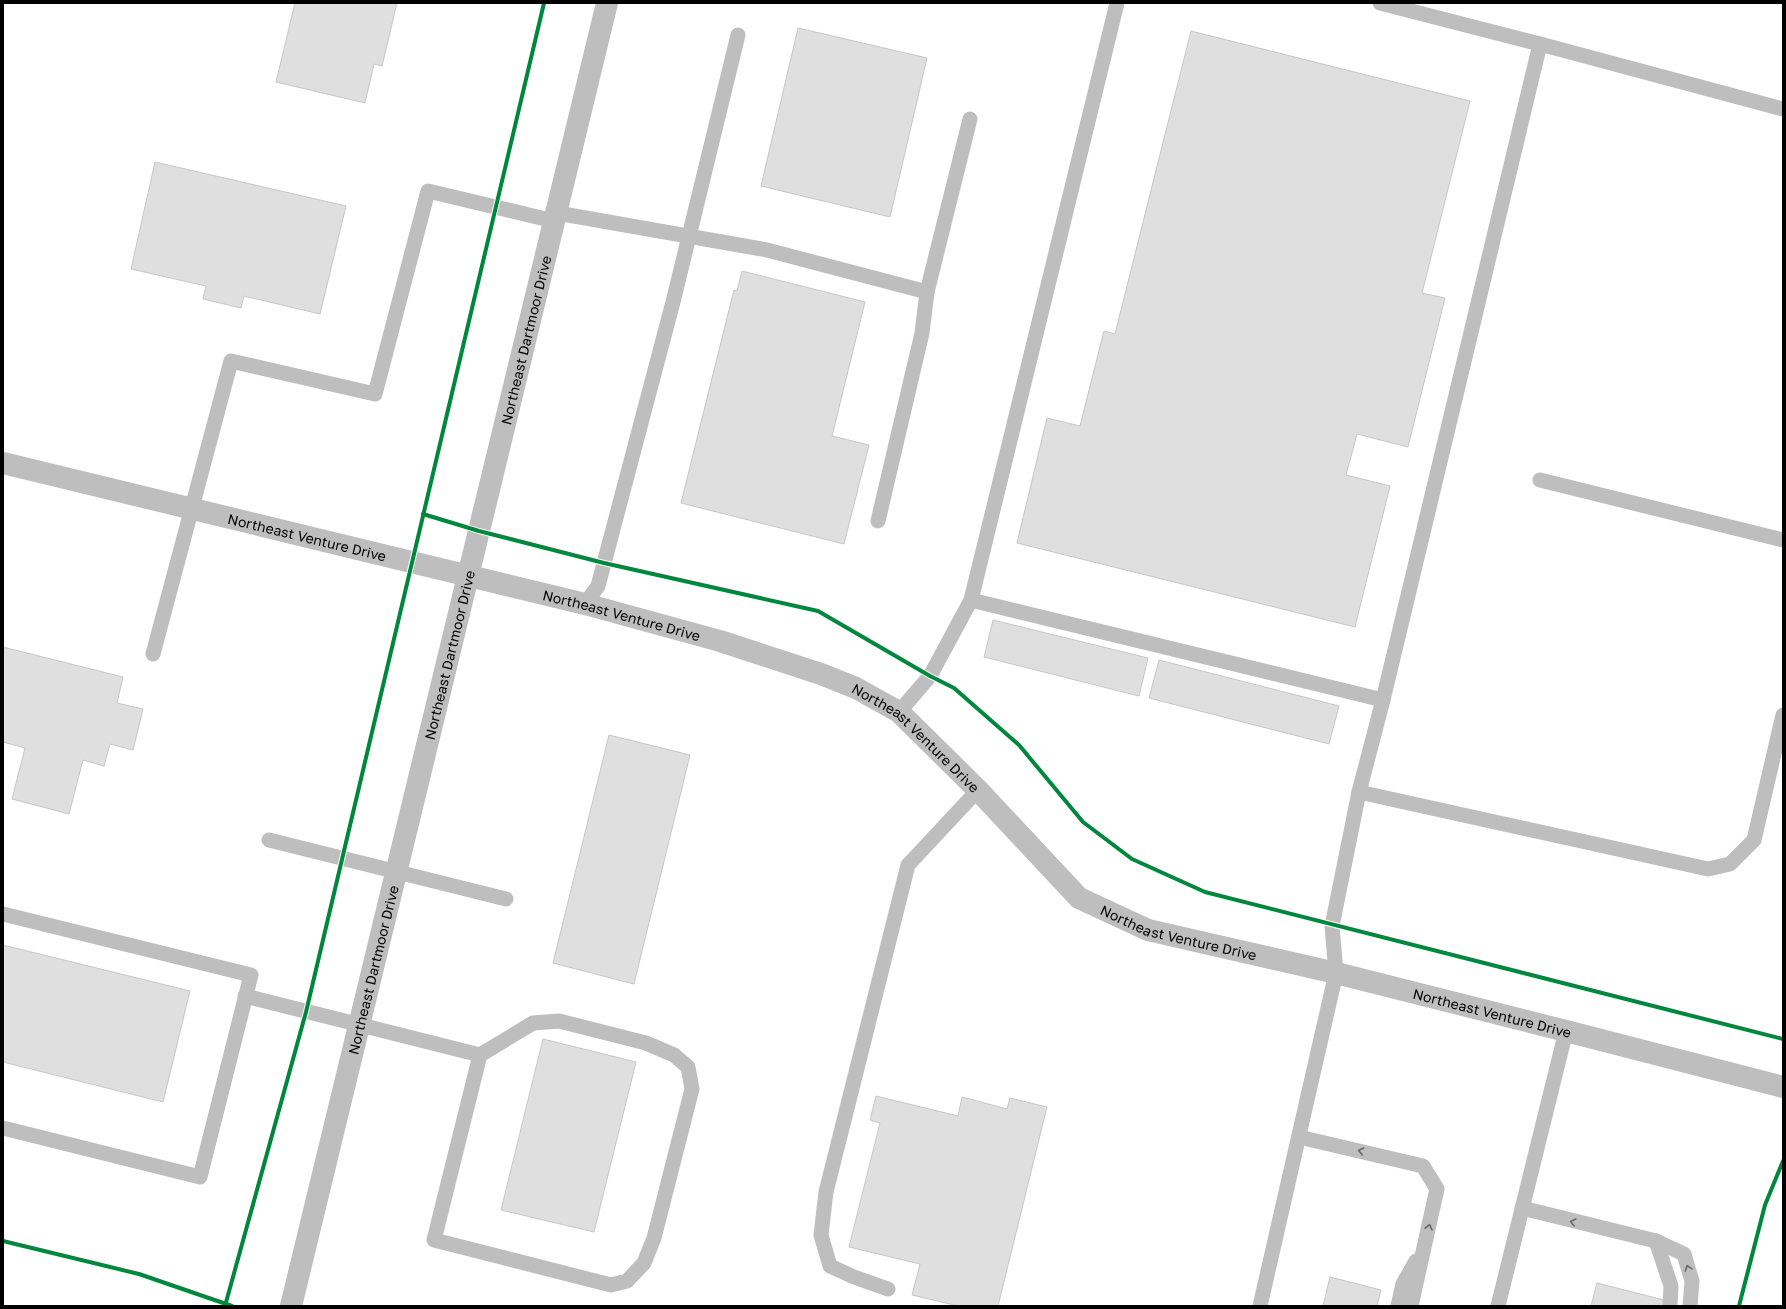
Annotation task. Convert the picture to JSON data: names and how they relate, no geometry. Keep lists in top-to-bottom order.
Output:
{
  "streets": {
    "street": ["Northeast Dartmoor Drive", "Northeast Venture Drive"]
  },
  "crossings": [
    ["Northeast Dartmoor Drive", "Northeast Venture Drive"]
  ]
}
